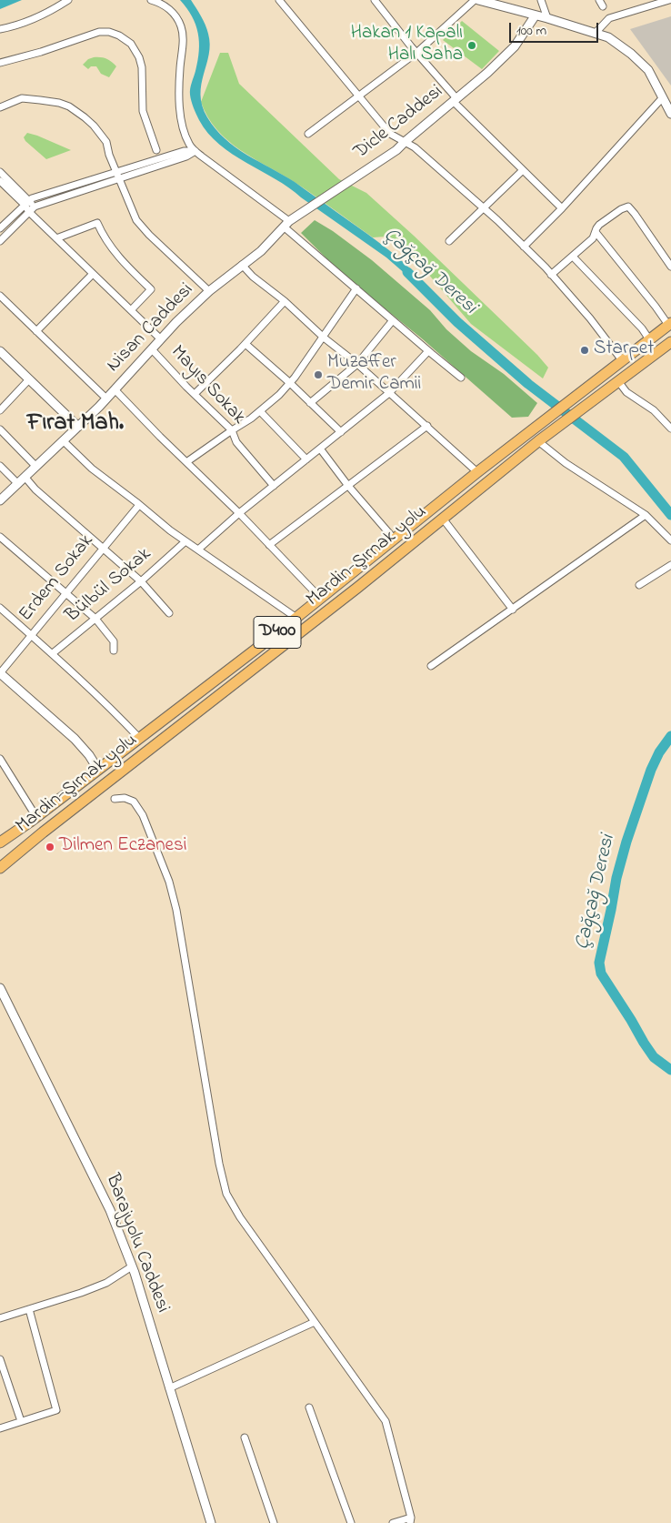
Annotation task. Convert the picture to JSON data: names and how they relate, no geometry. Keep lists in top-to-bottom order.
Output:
{
  "streets": {
    "highway": ["Mardin-Şırnak yolu", "D400"],
    "street": [
      "Dicle Caddesi",
      "Nisan Caddesi",
      "Mayıs Sokak",
      "Erdem Sokak",
      "Bülbül Sokak",
      "Barajyolu Caddesi"
    ]
  },
  "crossings": [
    ["Dicle Caddesi", "Nisan Caddesi"],
    ["Nisan Caddesi", "Mayıs Sokak"]
  ],
  "districts": ["Fırat Mah."],
  "water": ["Çağçağ Deresi"],
  "places": [
    "Hakan 1 Kapalı Halı Saha",
    "Starpet",
    "Muzaffer Demir Camii",
    "Dilmen Eczanesi"
  ],
  "scale_bar": "100 m"
}
